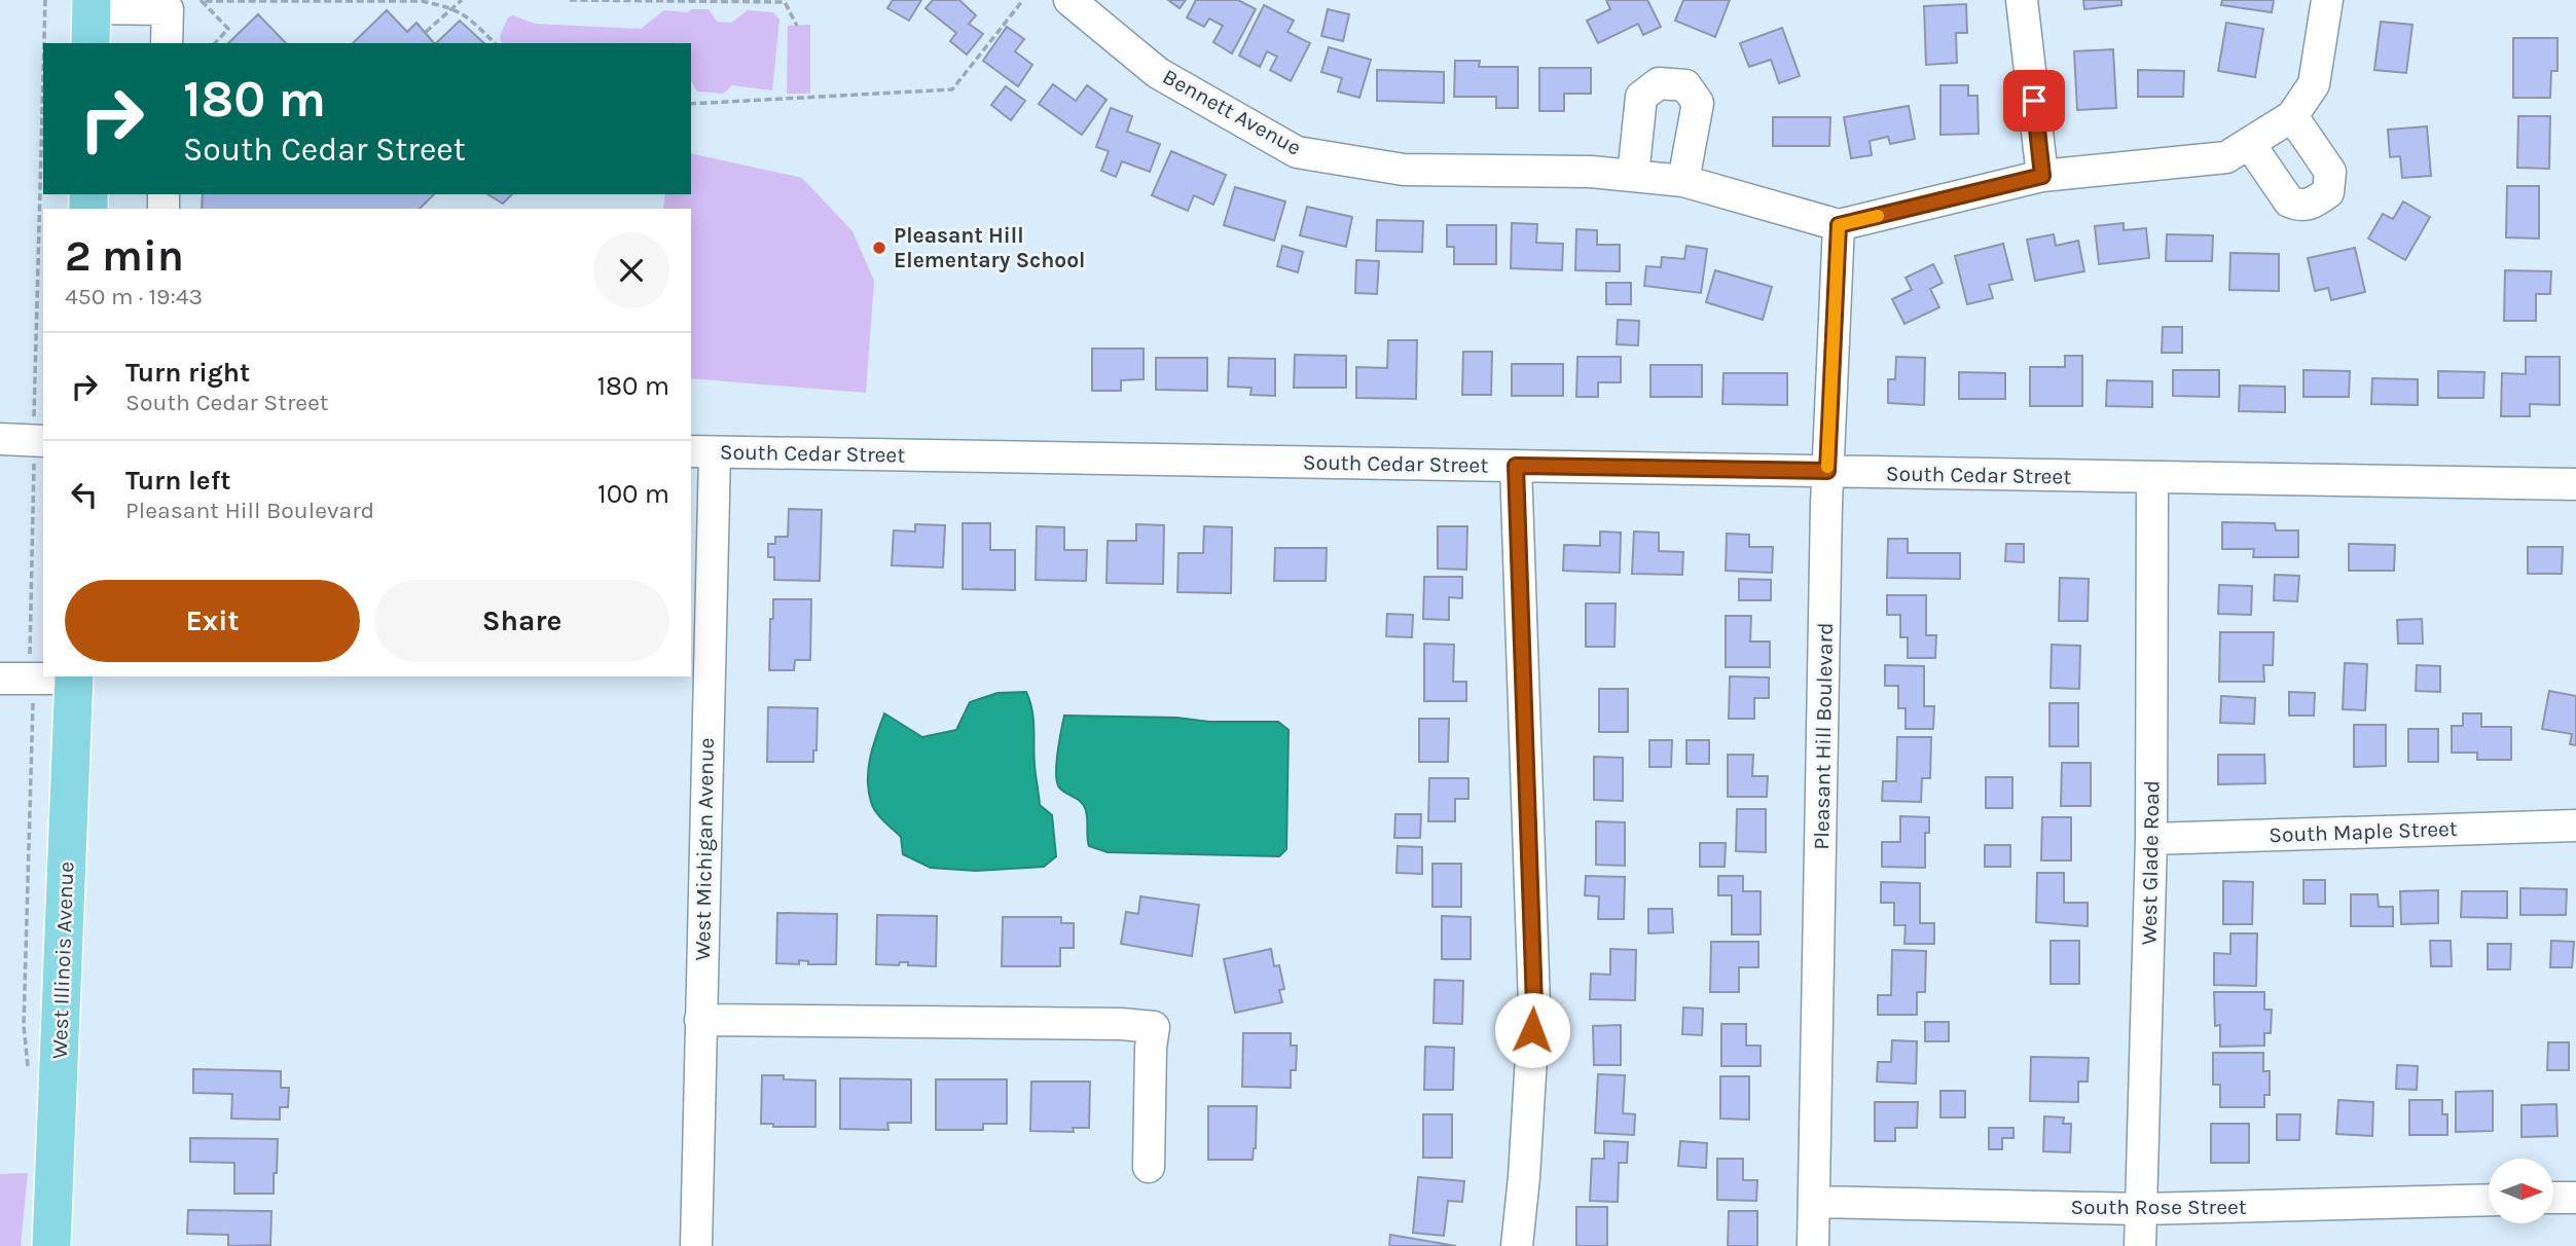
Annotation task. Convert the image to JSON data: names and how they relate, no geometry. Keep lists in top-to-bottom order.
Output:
{
  "streets": {
    "main road": ["West Illinois Avenue"],
    "street": [
      "Bennett Avenue",
      "South Cedar Street",
      "Pleasant Hill Boulevard",
      "South Maple Street",
      "West Michigan Avenue",
      "West Glade Road",
      "South Rose Street"
    ]
  },
  "crossings": [
    ["Bennett Avenue", "Pleasant Hill Boulevard"],
    ["South Cedar Street", "Pleasant Hill Boulevard"],
    ["South Cedar Street", "West Michigan Avenue"],
    ["South Cedar Street", "West Glade Road"],
    ["Pleasant Hill Boulevard", "South Rose Street"],
    ["South Maple Street", "West Glade Road"],
    ["West Glade Road", "South Rose Street"]
  ],
  "places": ["Pleasant Hill Elementary School"],
  "north": "right",
  "page": {
    "turn": ["180 m", "South Cedar Street"],
    "heading": ["2 min", "450 m · 19:43"],
    "list": [
      {
        "name": "Turn right",
        "note": "South Cedar Street",
        "value": "180 m"
      },
      {
        "name": "Turn left",
        "note": "Pleasant Hill Boulevard",
        "value": "100 m"
      }
    ],
    "buttons": ["Exit", "Share"]
  }
}
